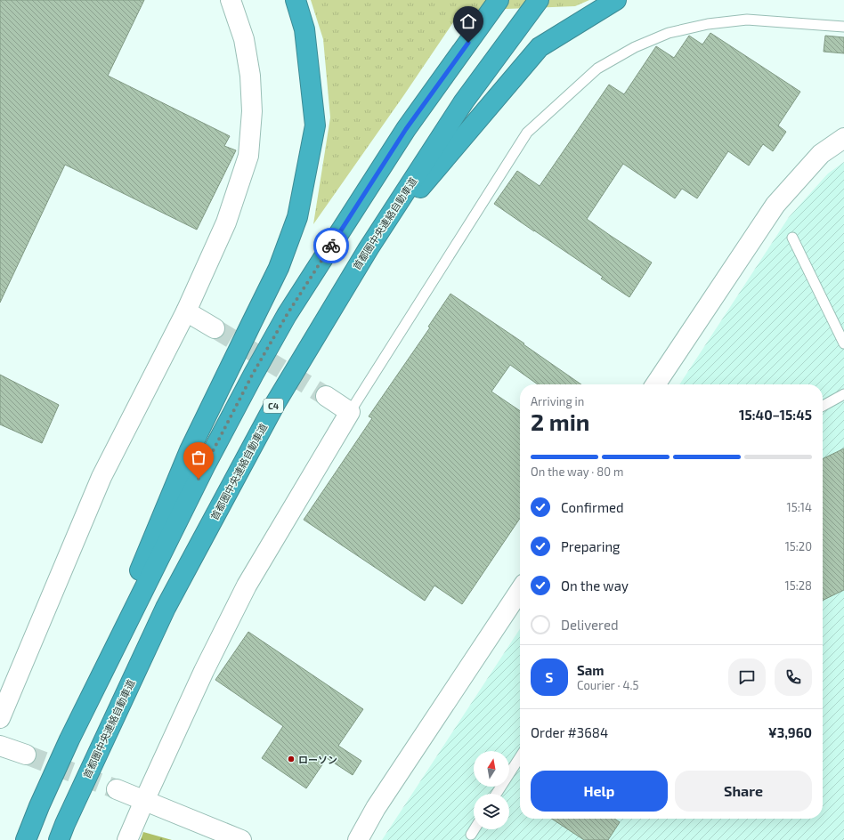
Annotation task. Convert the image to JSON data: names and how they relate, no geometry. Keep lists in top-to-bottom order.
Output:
{
  "streets": {
    "highway": ["首都圏中央連絡自動車道", "C4"]
  },
  "places": ["ローソン"],
  "north": "top",
  "page": {
    "heading": ["2 min", "Arriving in", "15:40–15:45"],
    "panel": [
      "Sam",
      "Courier · 4.5",
      "Order #3684",
      "¥3,960"
    ],
    "bar": "On the way · 80 m",
    "list": [
      ["Confirmed", "15:14"],
      ["Preparing", "15:20"],
      ["On the way", "15:28"],
      "Delivered"
    ],
    "round": "S",
    "buttons": ["Help", "Share"]
  }
}
